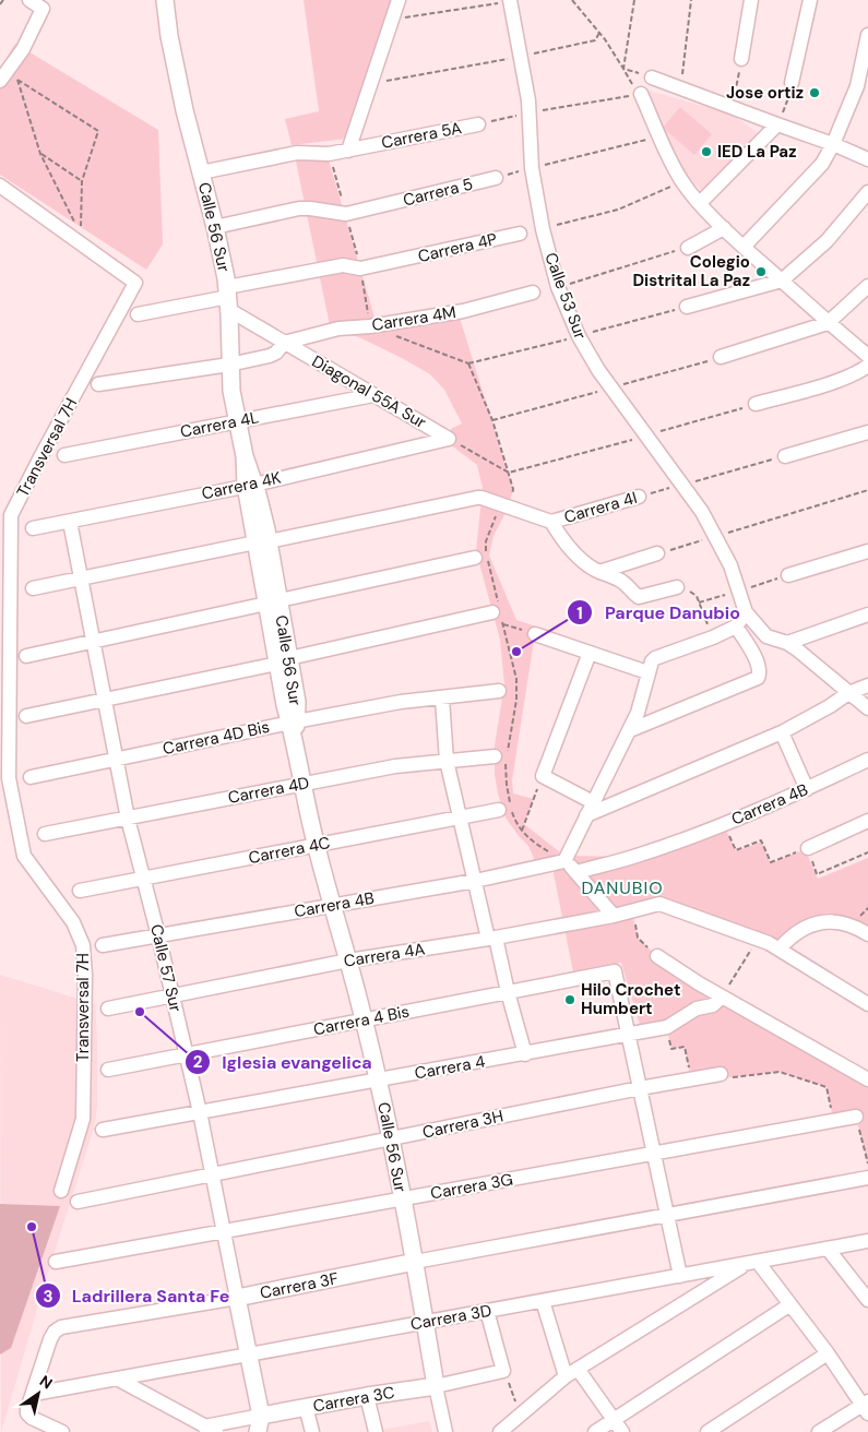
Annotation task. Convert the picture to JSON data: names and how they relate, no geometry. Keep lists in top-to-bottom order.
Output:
{
  "streets": {
    "street": [
      "Carrera 5A",
      "Carrera 5",
      "Calle 56 Sur",
      "Carrera 4P",
      "Calle 53 Sur",
      "Carrera 4M",
      "Diagonal 55A Sur",
      "Carrera 4L",
      "Transversal 7H",
      "Carrera 4K",
      "Carrera 4I",
      "Carrera 4D Bis",
      "Carrera 4D",
      "Carrera 4B",
      "Carrera 4C",
      "Carrera 4A",
      "Calle 57 Sur",
      "Carrera 4 Bis",
      "Carrera 4",
      "Carrera 3H",
      "Carrera 3G",
      "Carrera 3F",
      "Carrera 3D",
      "Carrera 3C"
    ]
  },
  "crossings": [
    ["Carrera 5A", "Calle 56 Sur"],
    ["Carrera 5A", "Calle 53 Sur"],
    ["Carrera 5", "Calle 56 Sur"],
    ["Carrera 5", "Calle 53 Sur"],
    ["Calle 56 Sur", "Carrera 4P"],
    ["Calle 56 Sur", "Carrera 4M"],
    ["Calle 56 Sur", "Diagonal 55A Sur"],
    ["Calle 56 Sur", "Carrera 4L"],
    ["Calle 56 Sur", "Carrera 4K"],
    ["Calle 56 Sur", "Carrera 4I"],
    ["Calle 56 Sur", "Carrera 4D Bis"],
    ["Calle 56 Sur", "Carrera 4D"],
    ["Calle 56 Sur", "Carrera 4B"],
    ["Calle 56 Sur", "Carrera 4C"],
    ["Calle 56 Sur", "Carrera 4A"],
    ["Calle 56 Sur", "Carrera 4 Bis"],
    ["Calle 56 Sur", "Carrera 4"],
    ["Calle 56 Sur", "Carrera 3H"],
    ["Calle 56 Sur", "Carrera 3G"],
    ["Calle 56 Sur", "Carrera 3F"],
    ["Calle 56 Sur", "Carrera 3D"],
    ["Calle 56 Sur", "Carrera 3C"],
    ["Carrera 4P", "Diagonal 55A Sur"],
    ["Calle 53 Sur", "Carrera 4I"],
    ["Carrera 4M", "Diagonal 55A Sur"],
    ["Diagonal 55A Sur", "Carrera 4L"],
    ["Diagonal 55A Sur", "Carrera 4K"],
    ["Carrera 4K", "Calle 57 Sur"],
    ["Carrera 4I", "Calle 57 Sur"],
    ["Carrera 4D Bis", "Calle 57 Sur"],
    ["Carrera 4D", "Calle 57 Sur"],
    ["Carrera 4B", "Calle 57 Sur"],
    ["Carrera 4C", "Calle 57 Sur"],
    ["Carrera 4A", "Calle 57 Sur"],
    ["Calle 57 Sur", "Carrera 4 Bis"],
    ["Calle 57 Sur", "Carrera 4"],
    ["Calle 57 Sur", "Carrera 3H"],
    ["Calle 57 Sur", "Carrera 3G"],
    ["Calle 57 Sur", "Carrera 3F"],
    ["Calle 57 Sur", "Carrera 3D"],
    ["Calle 57 Sur", "Carrera 3C"],
    ["Carrera 4 Bis", "Carrera 4"],
    ["Carrera 3F", "Carrera 3D"]
  ],
  "districts": ["DANUBIO"],
  "places": [
    "Jose ortiz",
    "IED La Paz",
    "Colegio Distrital La Paz",
    "Parque Danubio",
    "Hilo Crochet Humbert",
    "Iglesia evangelica",
    "Ladrillera Santa Fe"
  ],
  "north": "top right"
}
